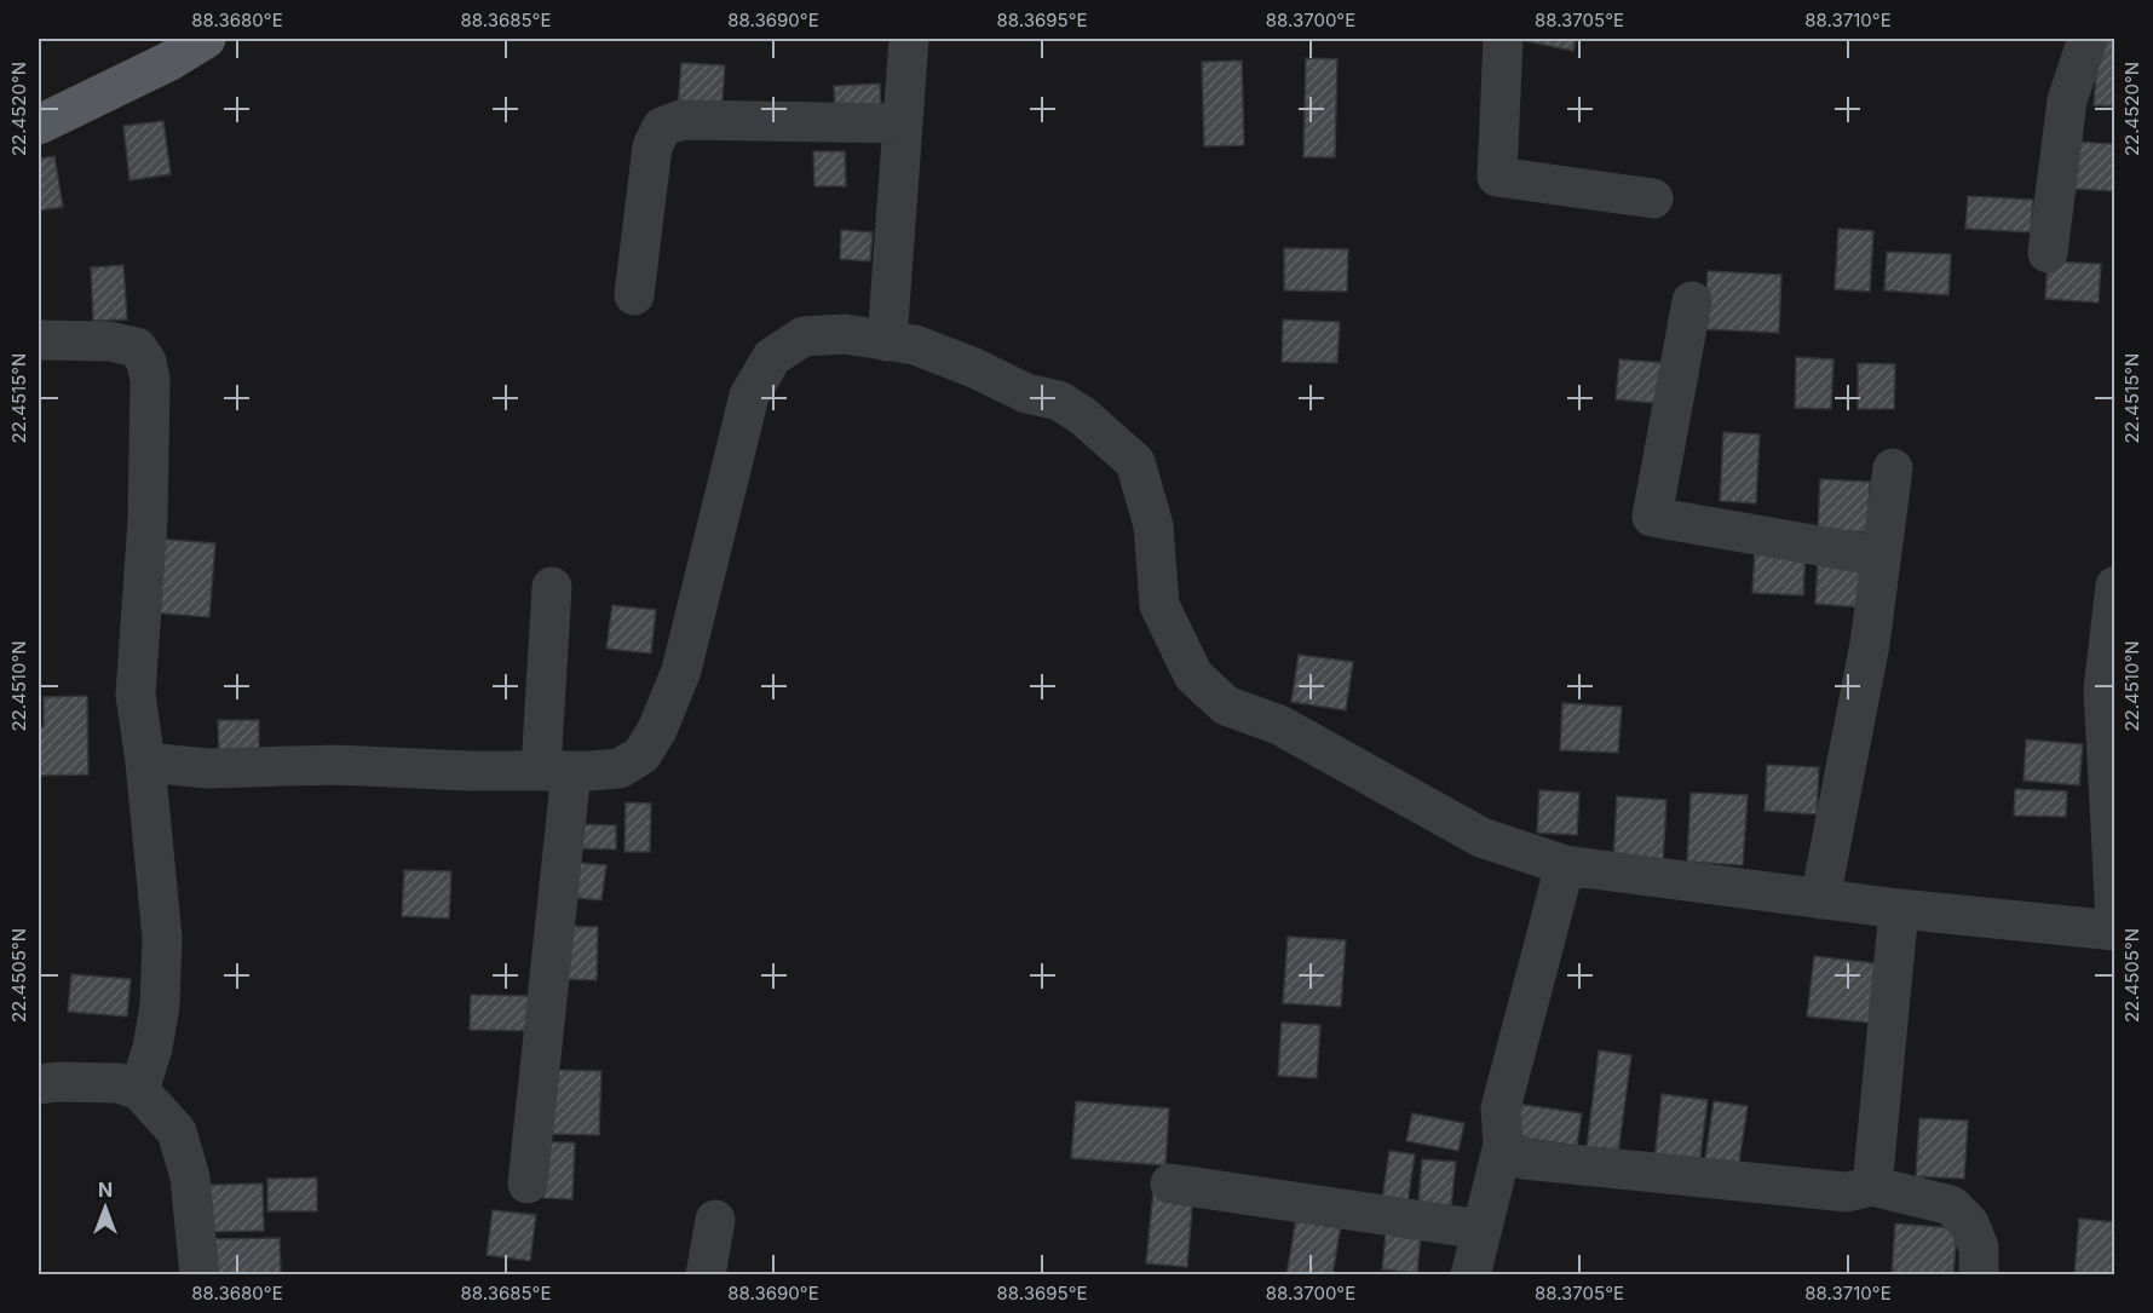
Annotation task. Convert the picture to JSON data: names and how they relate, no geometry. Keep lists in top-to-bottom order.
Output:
{
  "north": "top",
  "coordinates": [
    "88.3680°E",
    "88.3685°E",
    "88.3690°E",
    "88.3695°E",
    "88.3700°E",
    "88.3705°E",
    "88.3710°E",
    "22.4520°N",
    "22.4515°N",
    "22.4510°N",
    "22.4505°N"
  ]
}
